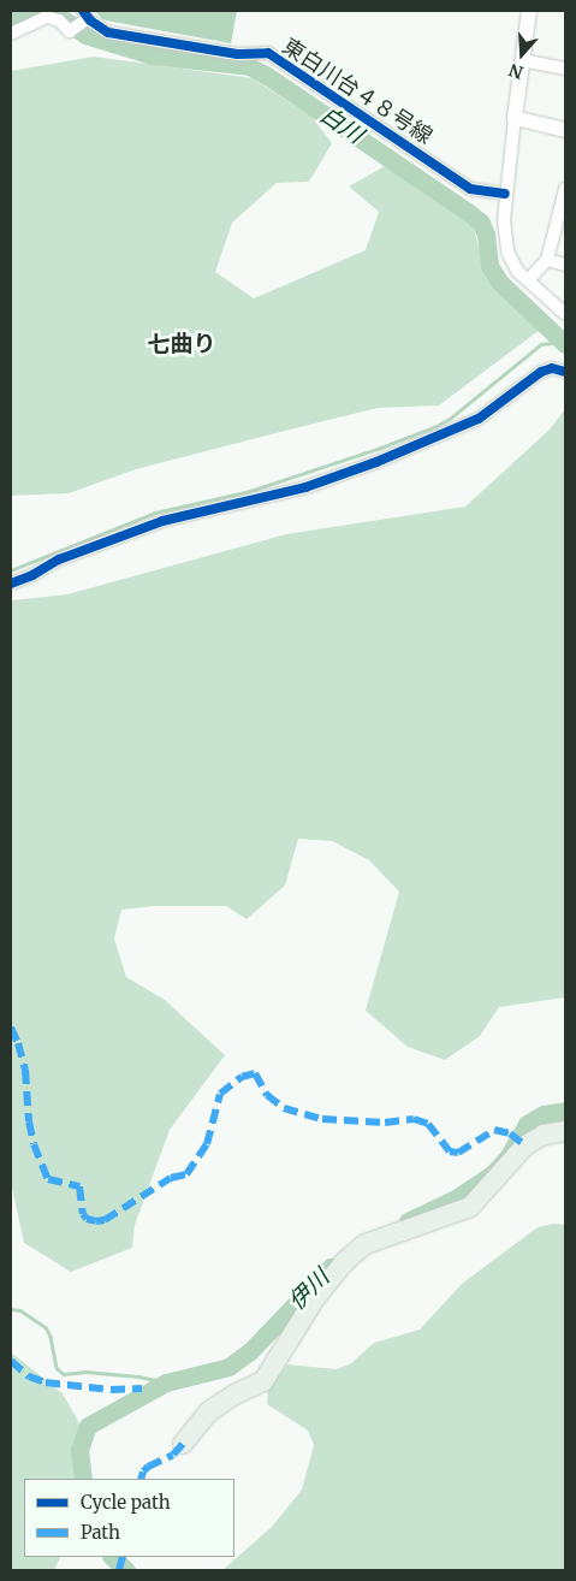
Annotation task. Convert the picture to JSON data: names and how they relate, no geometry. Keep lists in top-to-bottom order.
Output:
{
  "streets": {
    "street": ["東白川台４８号線"]
  },
  "districts": ["七曲り"],
  "water": ["白川", "伊川"],
  "legend": ["Cycle path", "Path"],
  "north": "bottom"
}
